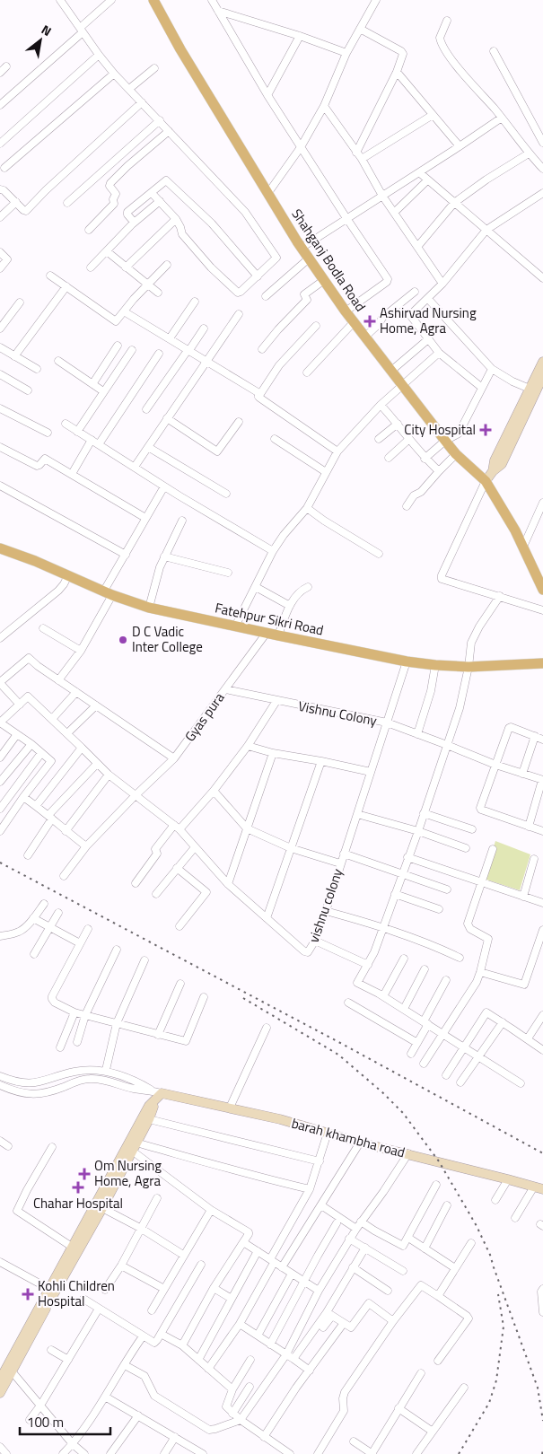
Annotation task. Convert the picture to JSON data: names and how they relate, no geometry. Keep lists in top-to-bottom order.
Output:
{
  "streets": {
    "main road": ["Shahganj Bodla Road", "Fatehpur Sikri Road"],
    "street": [
      "Vishnu Colony",
      "Gyas pura",
      "vishnu colony",
      "barah khambha road"
    ]
  },
  "crossings": [
    ["Fatehpur Sikri Road", "Gyas pura"],
    ["Fatehpur Sikri Road", "vishnu colony"],
    ["Vishnu Colony", "Gyas pura"],
    ["Vishnu Colony", "vishnu colony"],
    ["Gyas pura", "vishnu colony"]
  ],
  "places": {
    "health": [
      "Ashirvad Nursing Home, Agra",
      "City Hospital",
      "Om Nursing Home, Agra",
      "Chahar Hospital",
      "Kohli Children Hospital"
    ],
    "other": ["D C Vadic Inter College"]
  },
  "scale_bar": "100 m",
  "north": "top right"
}
